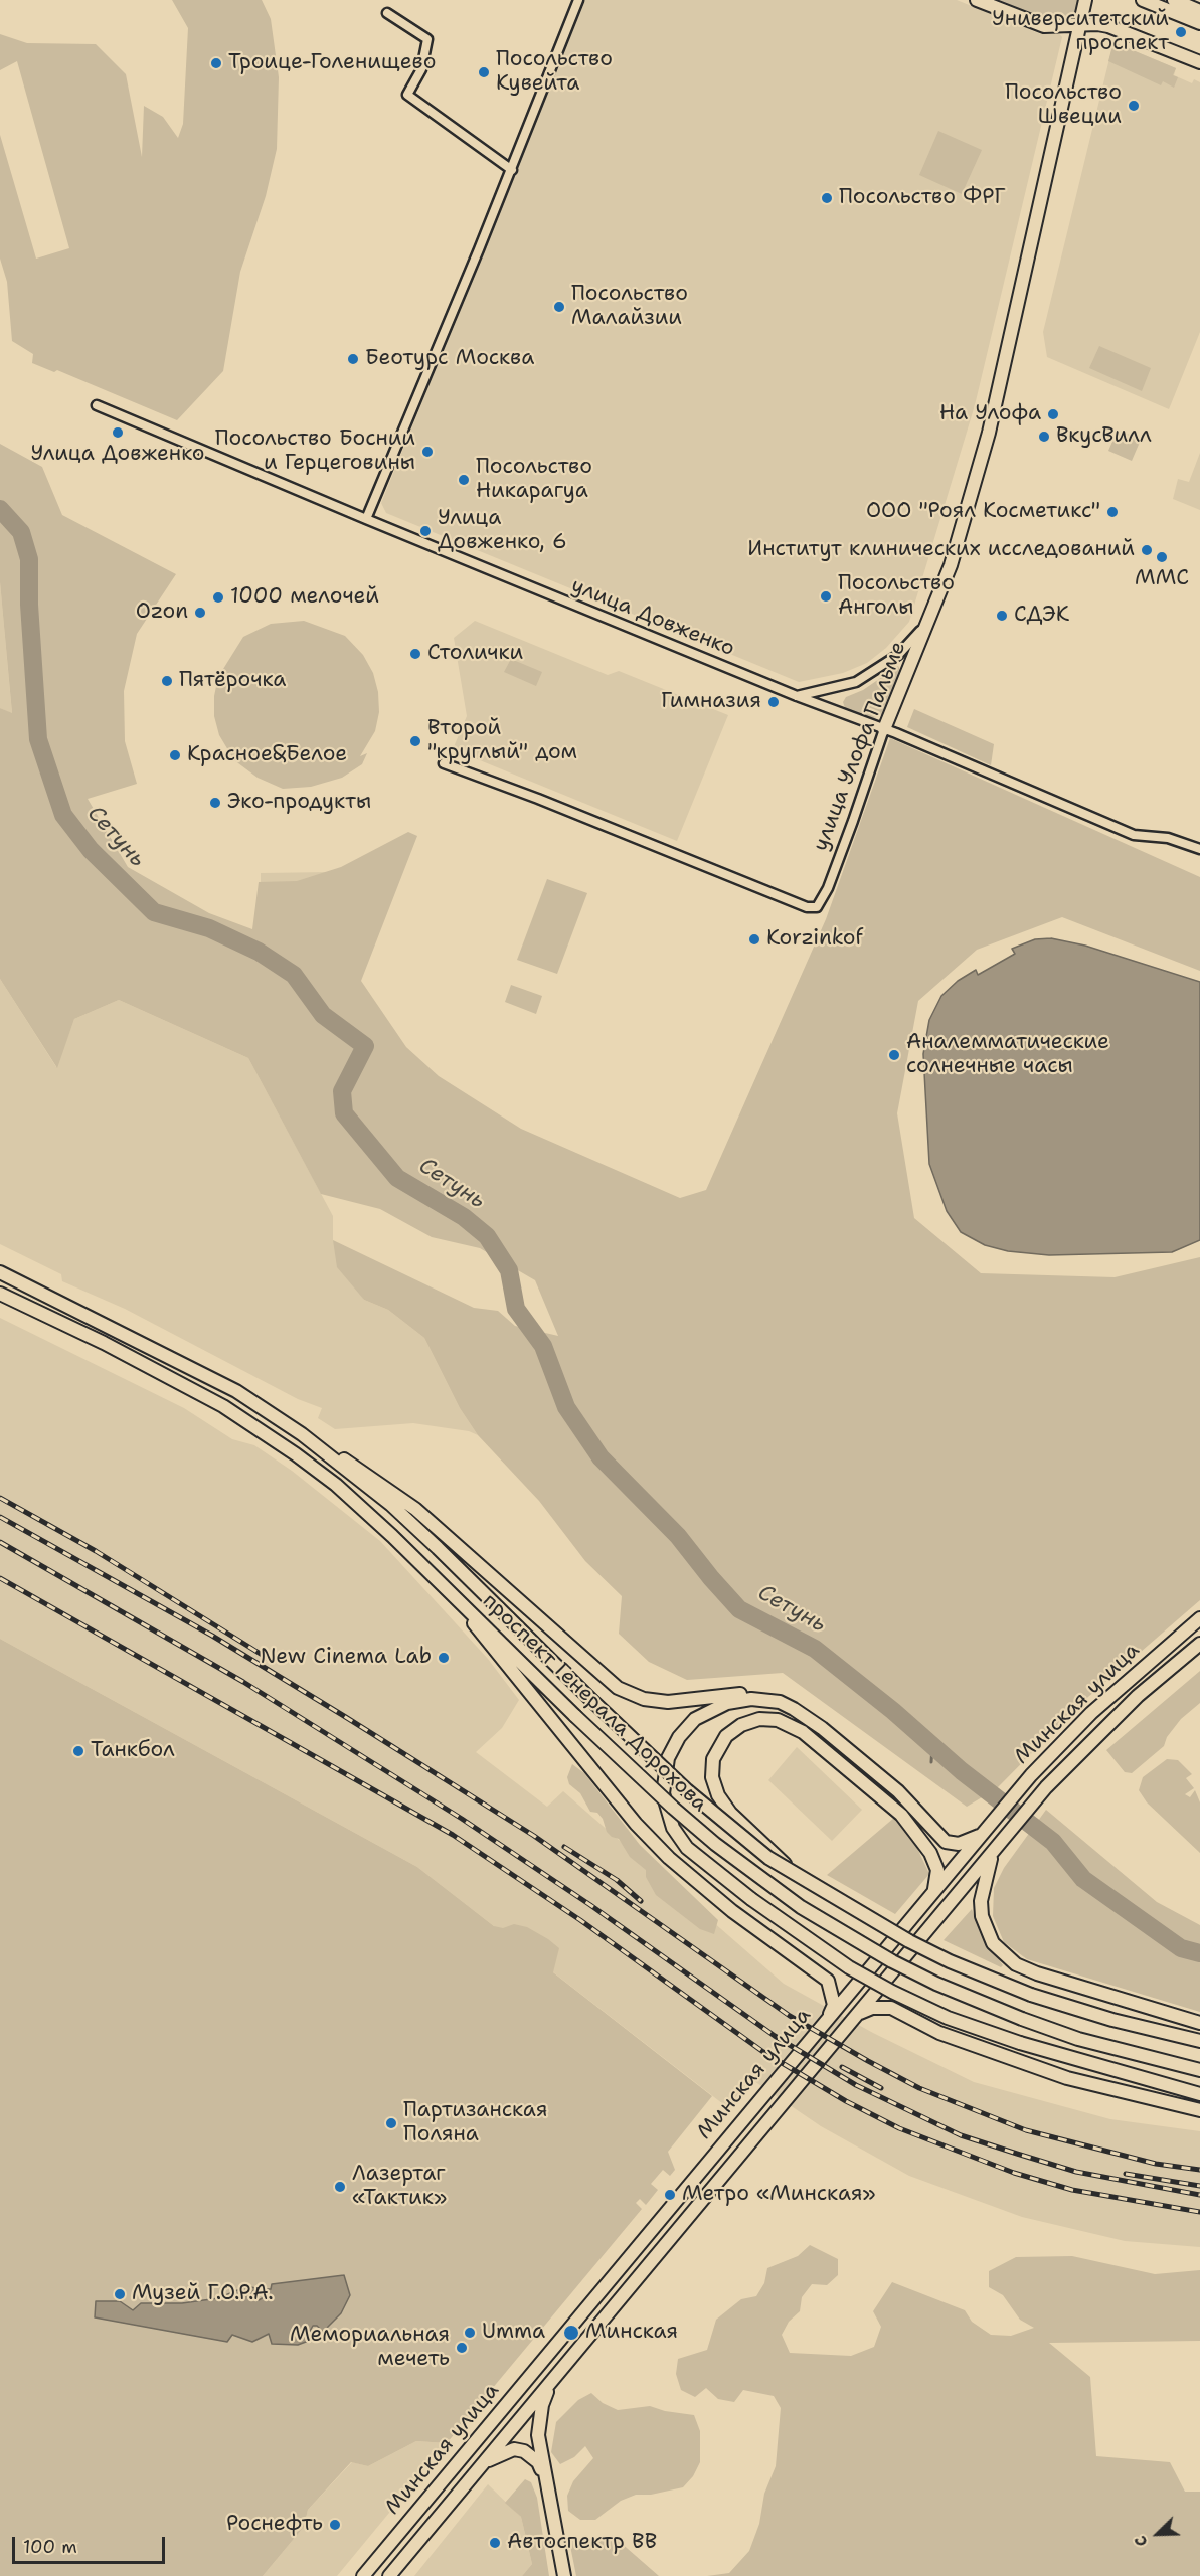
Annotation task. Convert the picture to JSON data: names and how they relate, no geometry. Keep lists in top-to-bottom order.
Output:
{
  "streets": {
    "main road": ["улица Улофа Пальме", "проспект Генерала Дорохова", "Минская улица"],
    "street": ["улица Довженко"]
  },
  "crossings": [
    ["улица Довженко", "улица Улофа Пальме"]
  ],
  "water": ["Сетунь"],
  "places": [
    "Университетский проспект",
    "Троице-Голенищево",
    "Посольство Кувейта",
    "Посольство Швеции",
    "Посольство ФРГ",
    "Посольство Малайзии",
    "Беотурс Москва",
    "На Улофа",
    "Улица Довженко",
    "ВкусВилл",
    "Посольство Боснии и Герцеговины",
    "Посольство Никарагуа",
    "ООО \"Роял Косметикс\"",
    "Улица Довженко, 6",
    "Институт клинических исследований",
    "ММС",
    "Посольство Анголы",
    "1000 мелочей",
    "Ozon",
    "СДЭК",
    "Столички",
    "Пятёрочка",
    "Гимназия",
    "Второй \"круглый\" дом",
    "Красное&Белое",
    "Эко-продукты",
    "Korzinkof",
    "Аналемматические солнечные часы",
    "New Cinema Lab",
    "Танкбол",
    "Партизанская Поляна",
    "Лазертаг «Тактик»",
    "Метро «Минская»",
    "Музей Г.О.Р.А.",
    "Umma",
    "Минская",
    "Мемориальная мечеть",
    "Роснефть",
    "Автоспектр ВВ"
  ],
  "scale_bar": "100 m",
  "north": "bottom left"
}
